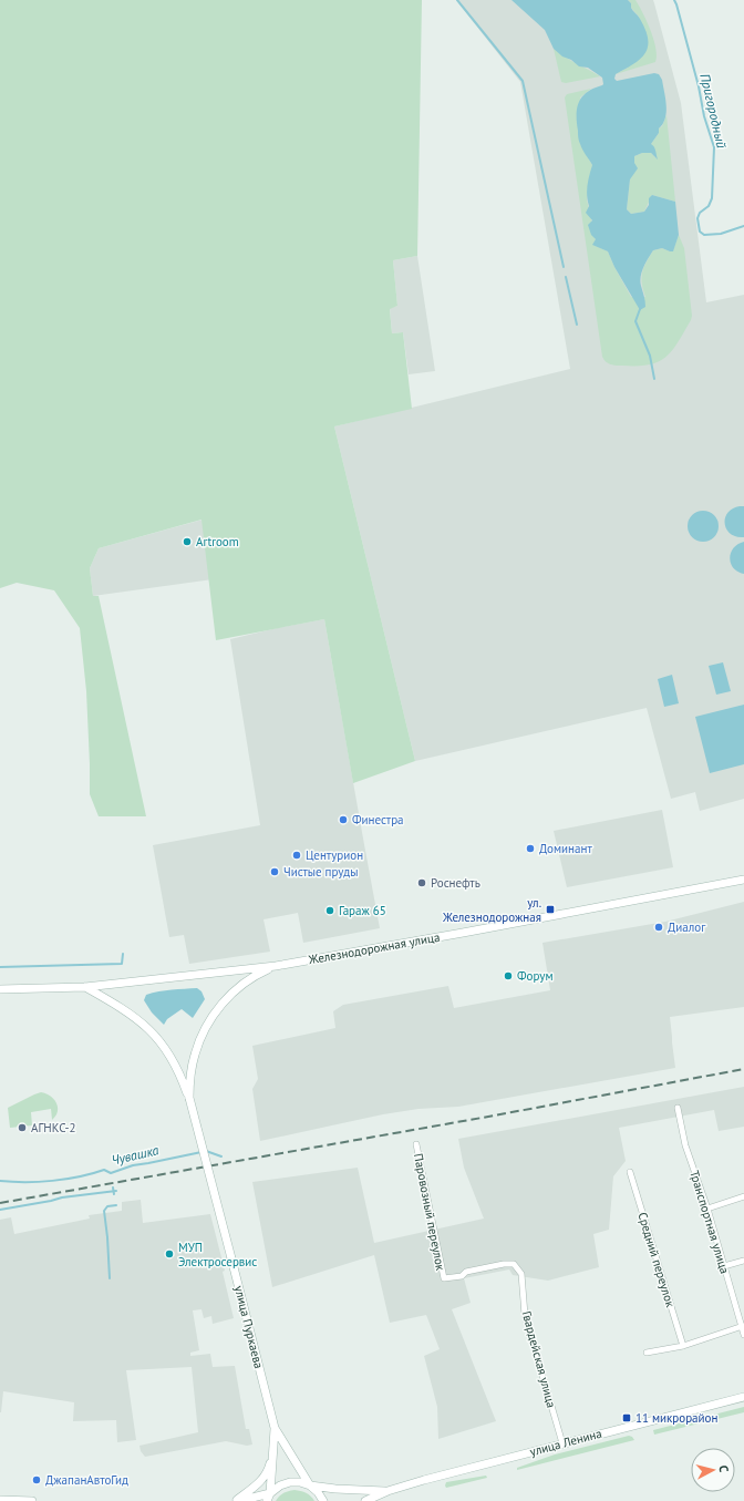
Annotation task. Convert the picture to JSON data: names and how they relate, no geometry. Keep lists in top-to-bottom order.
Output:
{
  "streets": {
    "main road": ["Железнодорожная улица", "улица Пуркаева", "улица Ленина"],
    "street": [
      "Паровозный переулок",
      "Транспортная улица",
      "Средний переулок",
      "Гвардейская улица"
    ]
  },
  "crossings": [
    ["Железнодорожная улица", "улица Пуркаева"],
    ["Паровозный переулок", "Гвардейская улица"],
    ["Гвардейская улица", "улица Ленина"]
  ],
  "water": ["Пригородный", "Чувашка"],
  "places": {
    "other": [
      "Artroom",
      "Финестра",
      "Доминант",
      "Центурион",
      "Чистые пруды",
      "Роснефть",
      "Гараж 65",
      "Диалог",
      "Форум",
      "АГНКС-2",
      "МУП Электросервис",
      "ДжапанАвтоГид"
    ],
    "transit": ["ул. Железнодорожная", "11 микрорайон"]
  },
  "north": "right"
}
